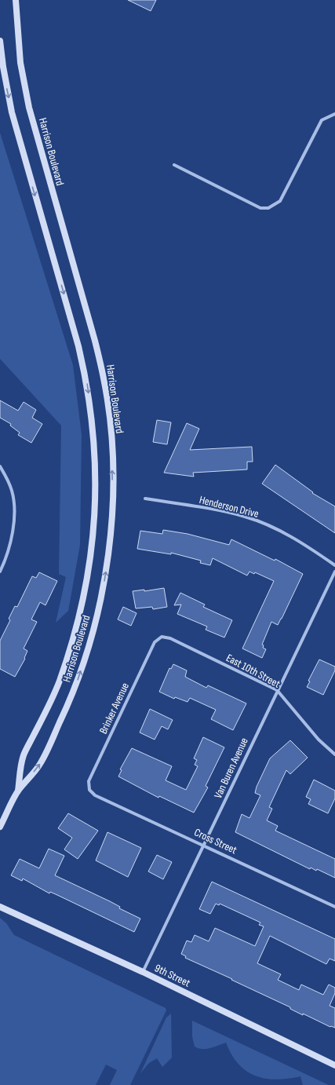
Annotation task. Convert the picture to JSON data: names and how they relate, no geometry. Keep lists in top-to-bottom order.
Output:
{
  "streets": {
    "main road": ["Harrison Boulevard", "9th Street"],
    "street": [
      "Henderson Drive",
      "East 10th Street",
      "Brinker Avenue",
      "Van Buren Avenue",
      "Cross Street"
    ]
  },
  "crossings": [
    ["East 10th Street", "Brinker Avenue"],
    ["East 10th Street", "Van Buren Avenue"],
    ["Brinker Avenue", "Cross Street"],
    ["Van Buren Avenue", "Cross Street"],
    ["Van Buren Avenue", "9th Street"]
  ]
}
